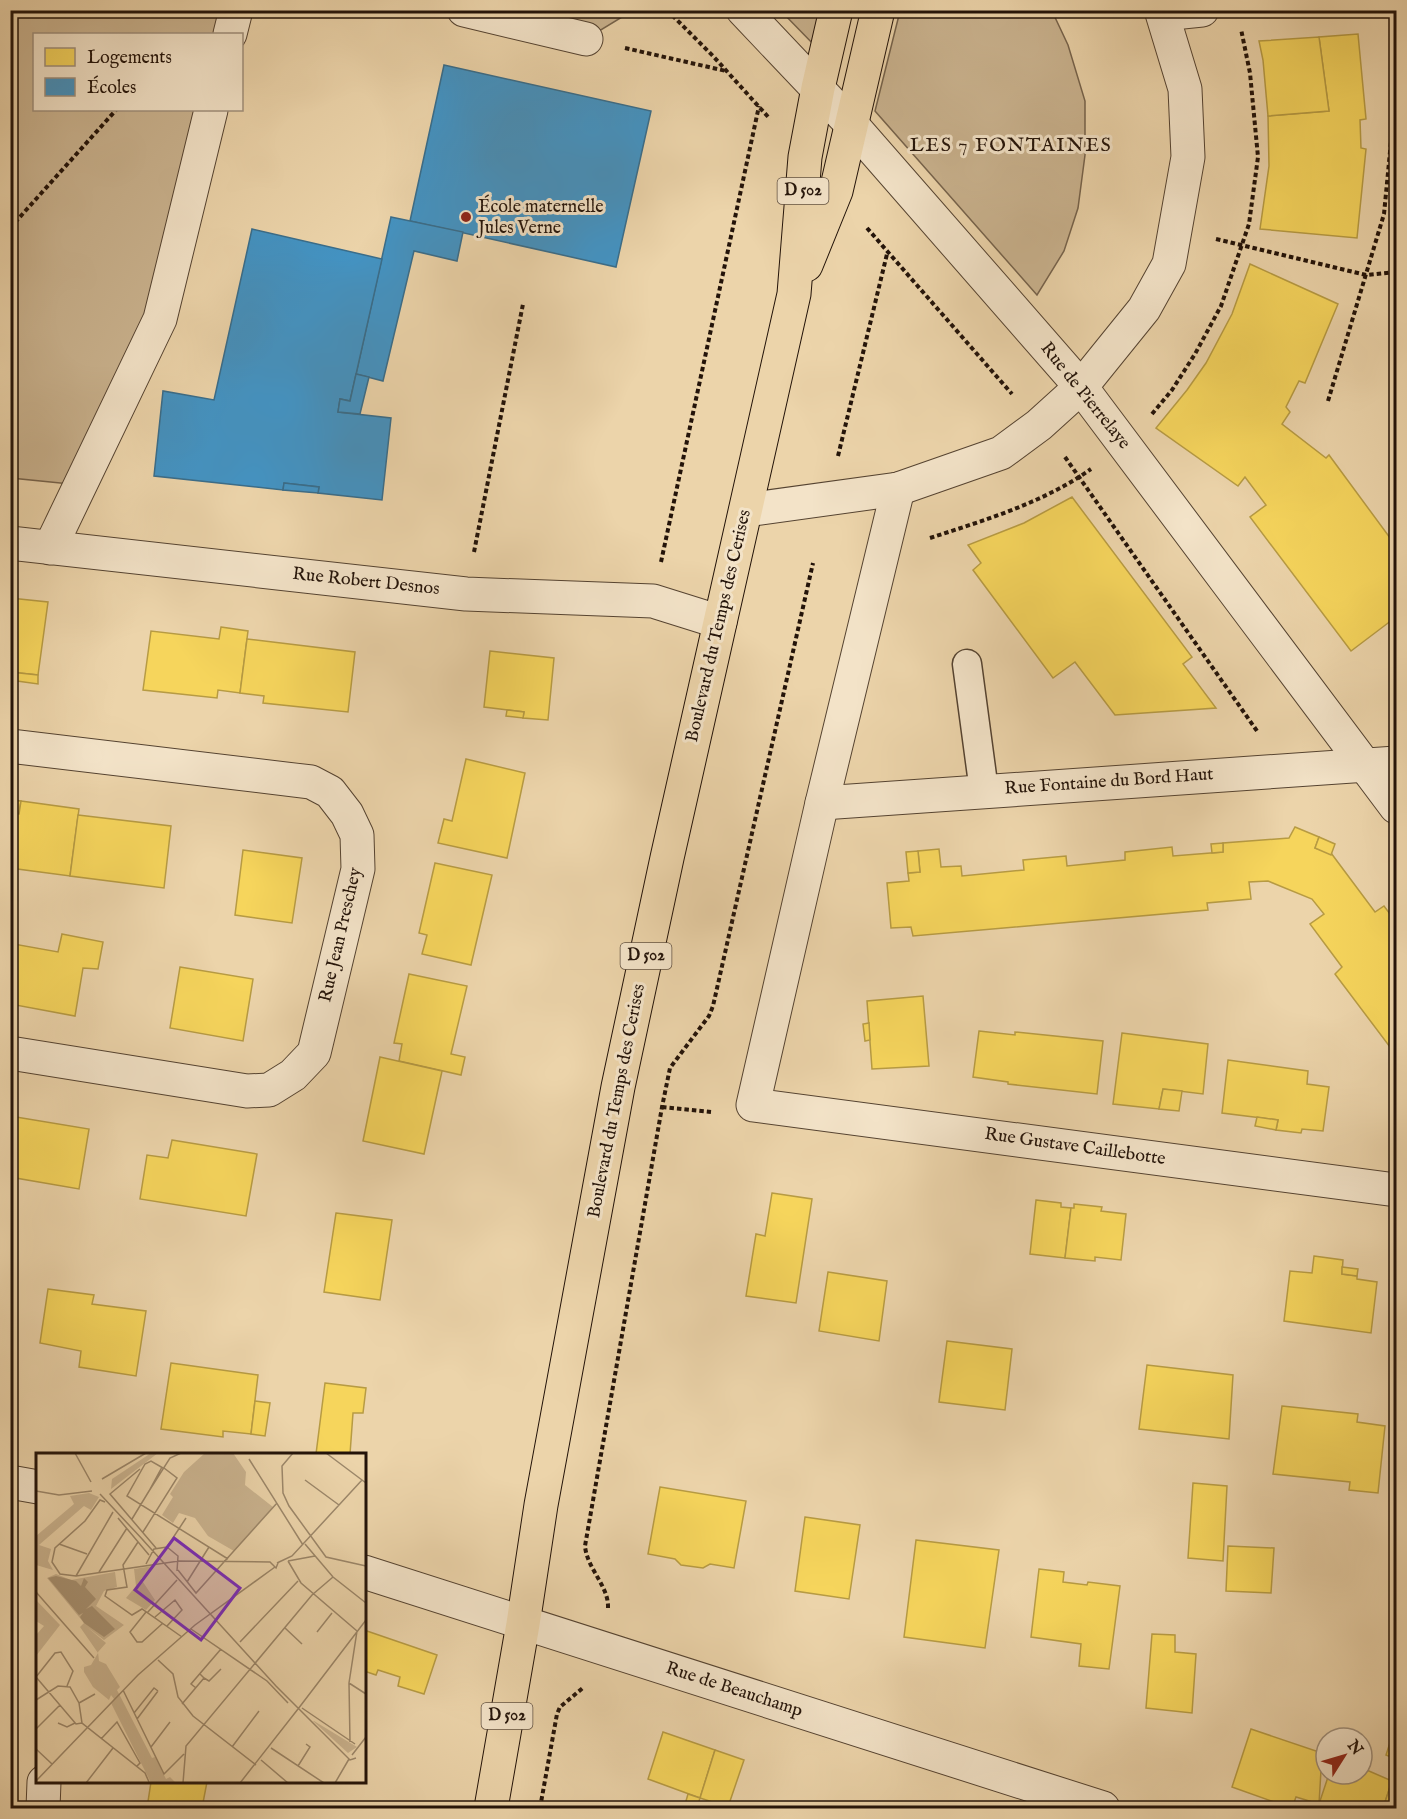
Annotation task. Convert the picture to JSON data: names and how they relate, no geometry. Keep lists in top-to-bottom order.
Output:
{
  "streets": {
    "main road": ["D 502", "Boulevard du Temps des Cerises"],
    "street": [
      "Rue de Pierrelaye",
      "Rue Robert Desnos",
      "Rue Fontaine du Bord Haut",
      "Rue Jean Preschey",
      "Rue Gustave Caillebotte",
      "Rue de Beauchamp"
    ]
  },
  "crossings": [
    ["Rue de Pierrelaye", "Boulevard du Temps des Cerises"],
    ["Rue de Pierrelaye", "Rue Fontaine du Bord Haut"],
    ["Rue Robert Desnos", "Boulevard du Temps des Cerises"],
    ["Boulevard du Temps des Cerises", "Rue de Beauchamp"],
    ["Rue Fontaine du Bord Haut", "Rue Gustave Caillebotte"]
  ],
  "districts": ["LES 7 FONTAINES"],
  "places": ["École maternelle Jules Verne"],
  "legend": ["Logements", "Écoles"],
  "north": "top right"
}
